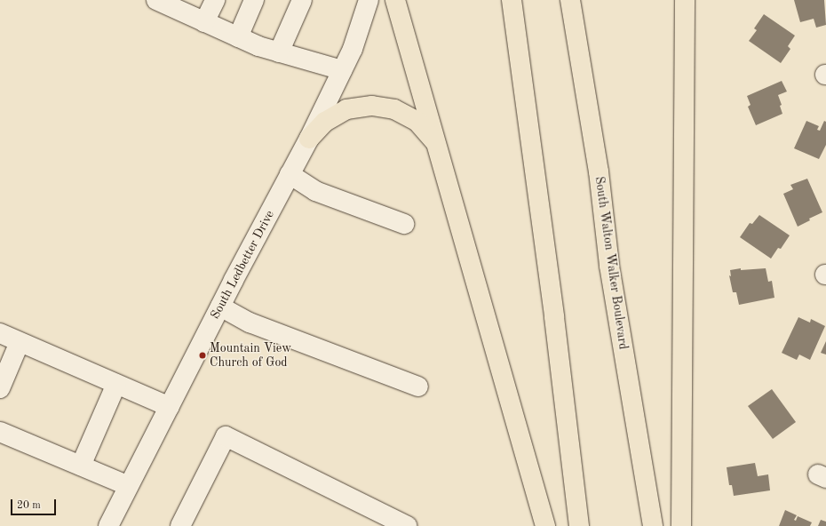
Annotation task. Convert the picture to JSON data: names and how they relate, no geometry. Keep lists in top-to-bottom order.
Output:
{
  "streets": {
    "highway": ["South Walton Walker Boulevard"],
    "street": ["South Ledbetter Drive"]
  },
  "places": ["Mountain View Church of God"],
  "scale_bar": "20 m"
}
